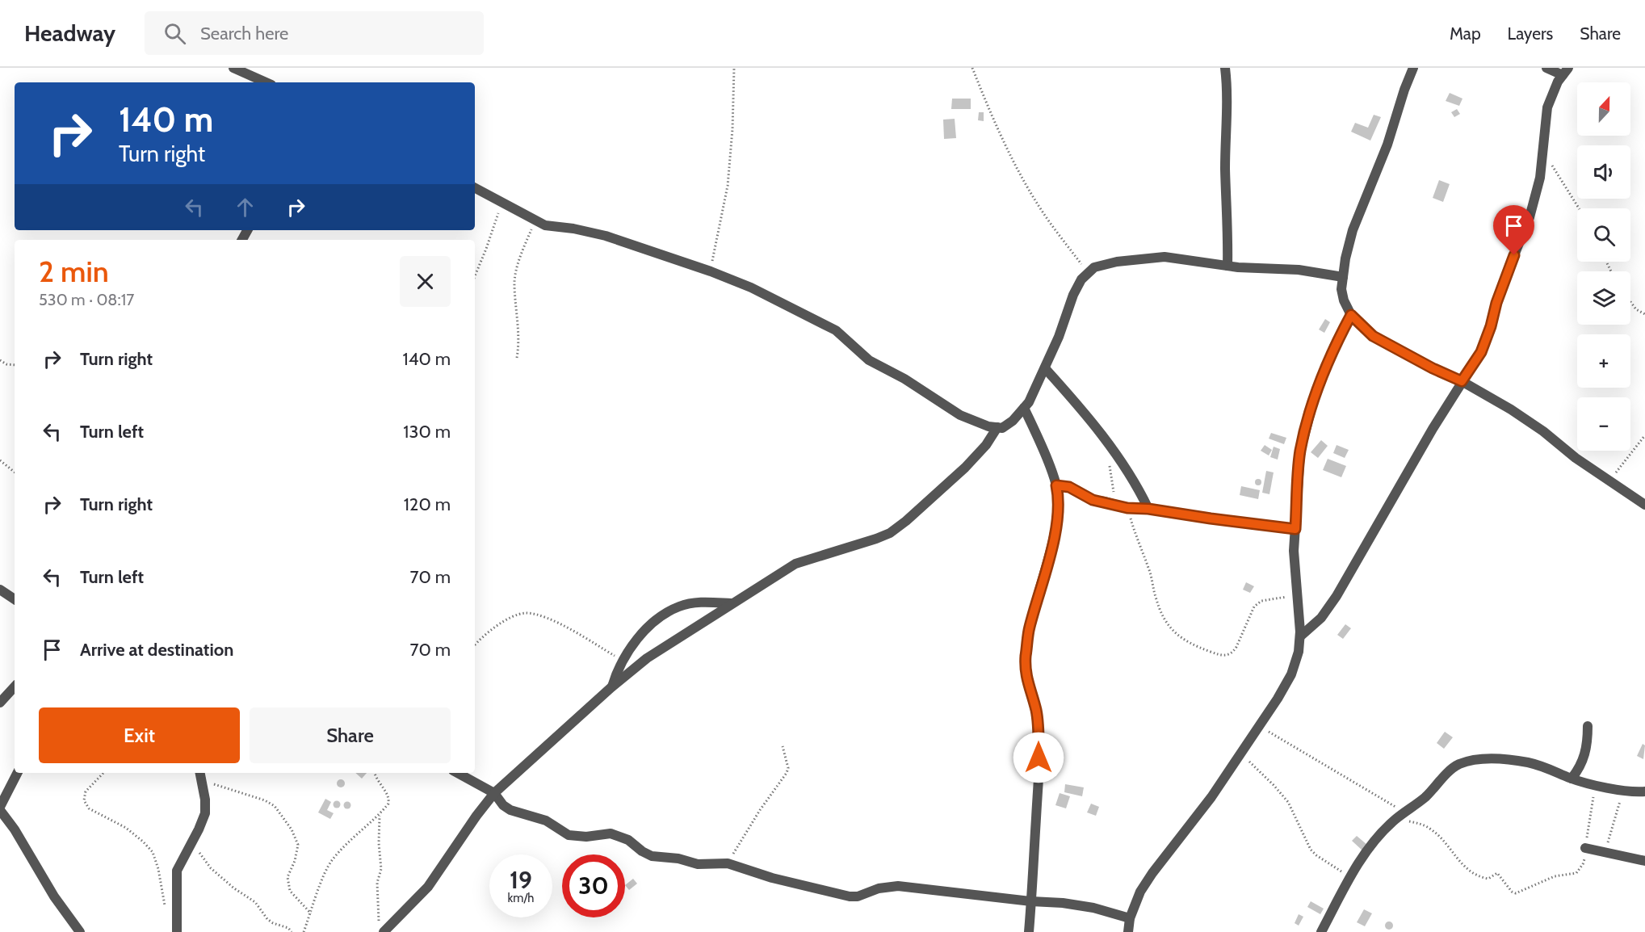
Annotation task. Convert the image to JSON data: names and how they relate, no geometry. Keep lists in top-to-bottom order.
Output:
{
  "north": "top",
  "page": {
    "header": "Headway",
    "search": "Search here",
    "nav": ["Map", "Layers", "Share"],
    "map_buttons": ["+", "−"],
    "turn": ["140 m", "Turn right"],
    "heading": ["2 min", "530 m · 08:17"],
    "list": [
      {
        "name": "Turn right",
        "value": "140 m"
      },
      {
        "name": "Turn left",
        "value": "130 m"
      },
      {
        "name": "Turn right",
        "value": "120 m"
      },
      {
        "name": "Turn left",
        "value": "70 m"
      },
      {
        "name": "Arrive at destination",
        "value": "70 m"
      }
    ],
    "buttons": ["Exit", "Share"],
    "speed": "19 km/h",
    "limit": "30"
  }
}
